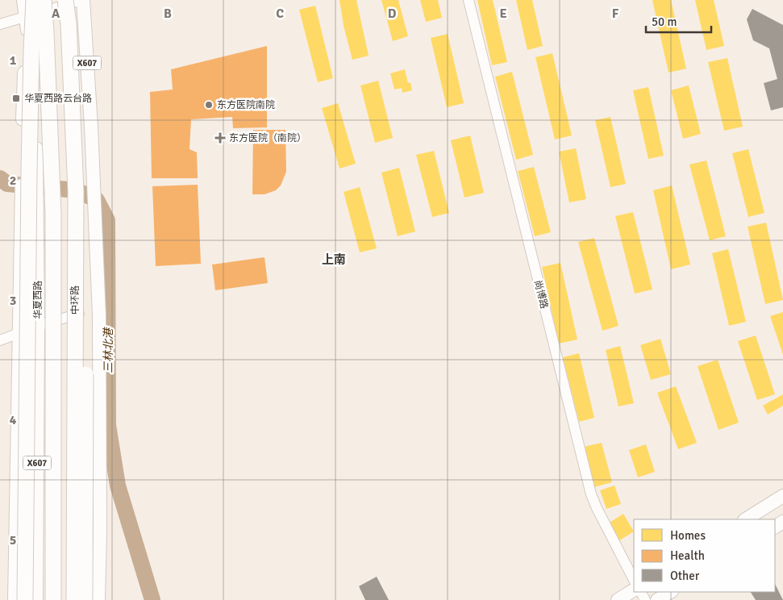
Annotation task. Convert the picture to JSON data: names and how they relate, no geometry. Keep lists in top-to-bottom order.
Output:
{
  "streets": {
    "highway": ["中环路"],
    "main road": ["X607", "华夏西路"],
    "street": ["尚博路"]
  },
  "districts": ["上南"],
  "water": ["三林北港"],
  "places": {
    "transit": ["华夏西路云台路"],
    "other": ["东方医院南院"],
    "health": ["东方医院（南院）"]
  },
  "legend": ["Homes", "Health", "Other"],
  "scale_bar": "50 m",
  "grid": {
    "columns": [
      "A",
      "B",
      "C",
      "D",
      "E",
      "F"
    ],
    "rows": [
      "1",
      "2",
      "3",
      "4",
      "5"
    ]
  }
}
